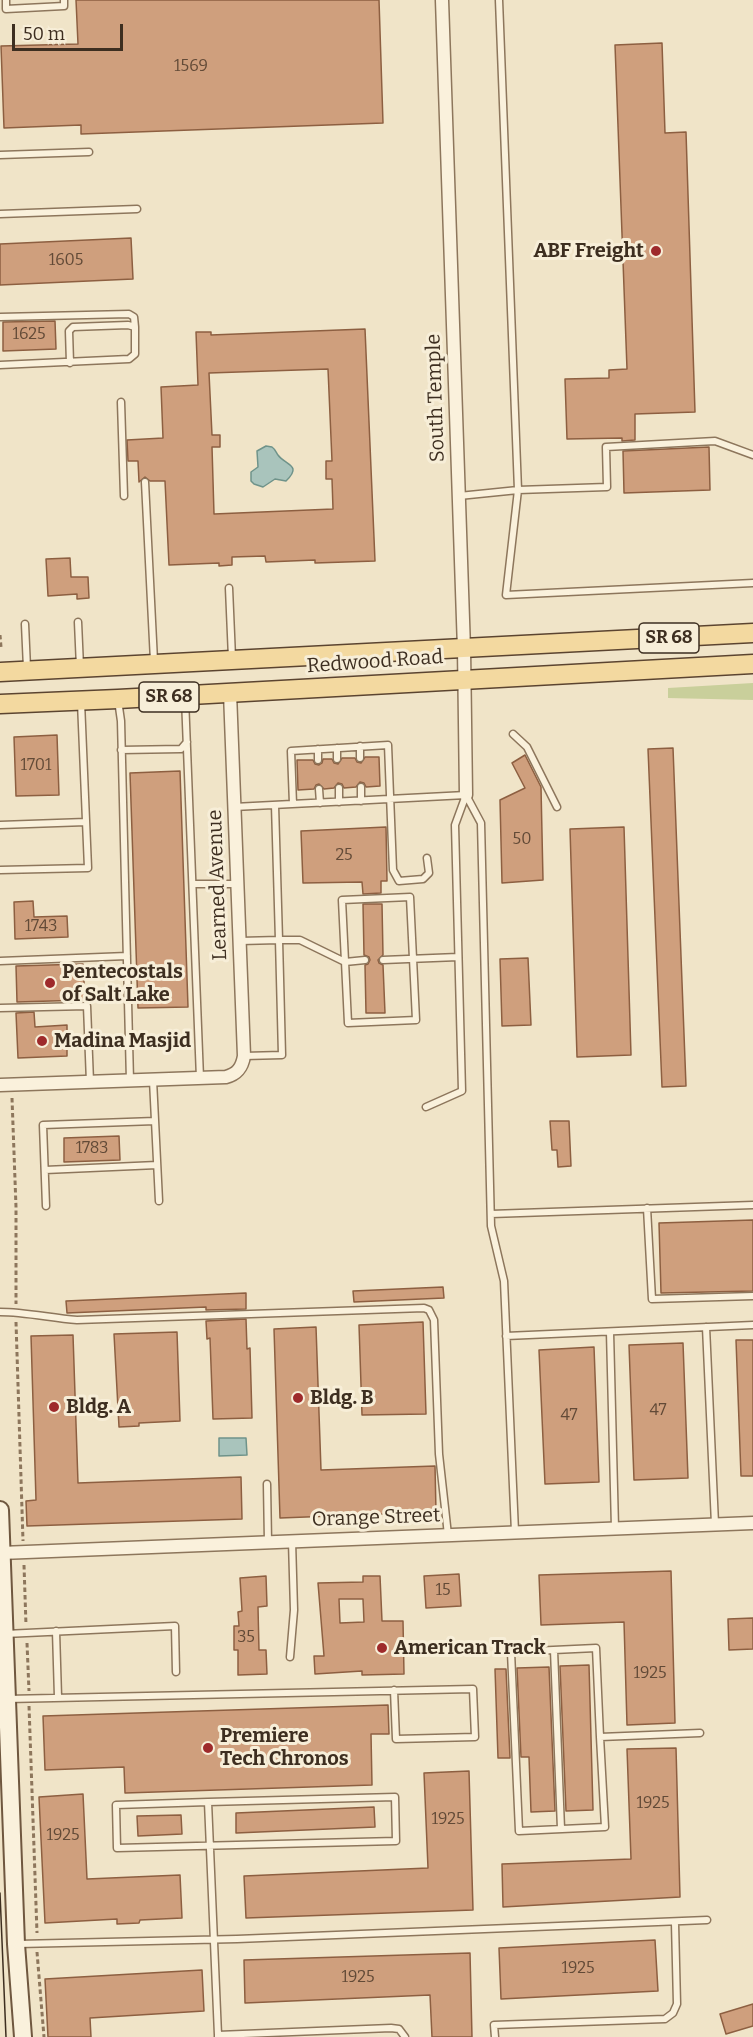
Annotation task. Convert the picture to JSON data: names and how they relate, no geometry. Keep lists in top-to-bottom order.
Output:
{
  "streets": {
    "main road": ["SR 68", "Redwood Road"],
    "street": ["South Temple", "Learned Avenue", "Orange Street"]
  },
  "crossings": [
    ["South Temple", "Redwood Road"],
    ["Redwood Road", "Learned Avenue"]
  ],
  "places": [
    "ABF Freight",
    "Pentecostals of Salt Lake",
    "Madina Masjid",
    "Bldg. B",
    "Bldg. A",
    "American Track",
    "Premiere Tech Chronos"
  ],
  "house_numbers": [
    "1569",
    "1605",
    "1625",
    "1701",
    "50",
    "25",
    "1743",
    "1783",
    "47",
    "47",
    "15",
    "35",
    "1925",
    "1925",
    "1925",
    "1925",
    "1925",
    "1925"
  ],
  "scale_bar": "50 m"
}
